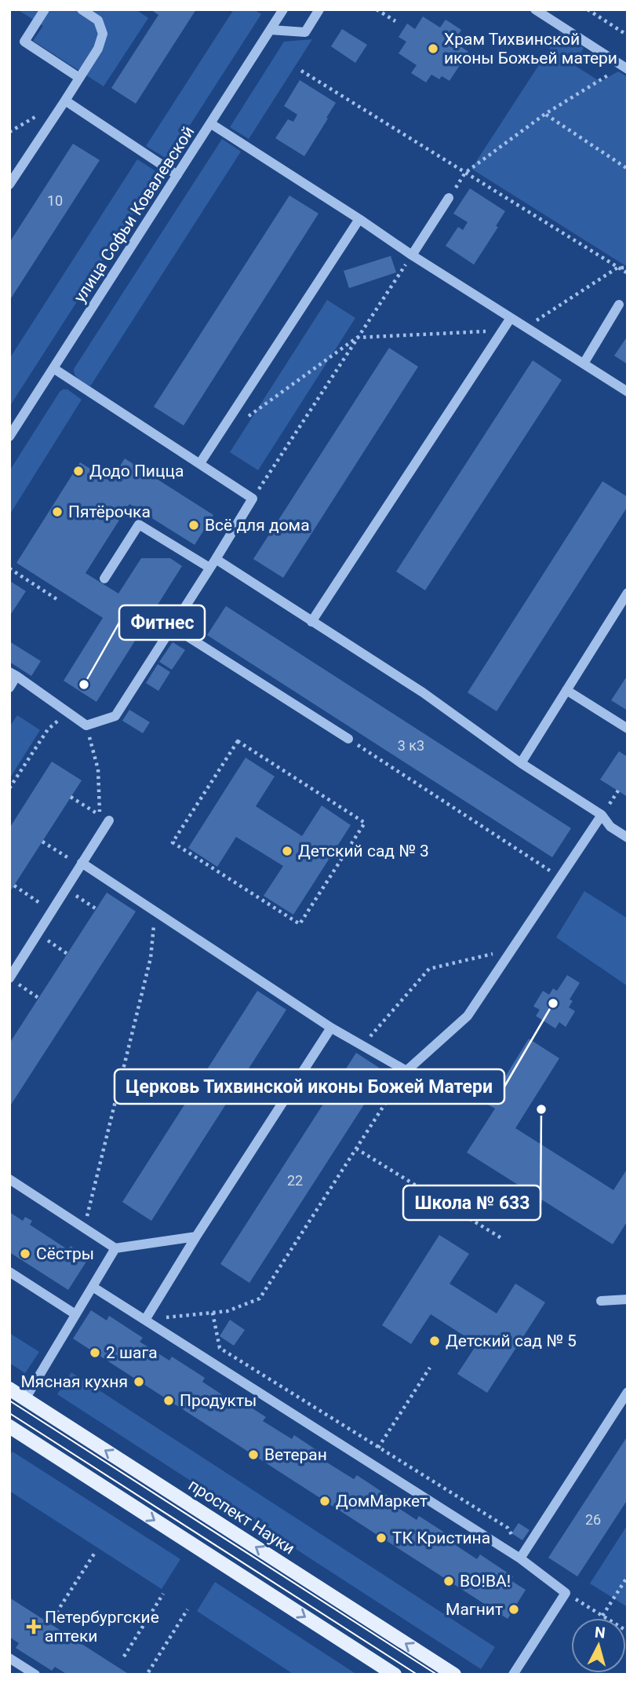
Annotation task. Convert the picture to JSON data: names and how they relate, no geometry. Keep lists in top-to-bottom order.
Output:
{
  "streets": {
    "main road": ["проспект Науки"],
    "street": ["улица Софьи Ковалевской"]
  },
  "places": {
    "other": [
      "Храм Тихвинской иконы Божьей матери",
      "Додо Пицца",
      "Пятёрочка",
      "Всё для дома",
      "Фитнес",
      "Детский сад № 3",
      "Церковь Тихвинской иконы Божей Матери",
      "Школа № 633",
      "Сёстры",
      "Детский сад № 5",
      "2 шага",
      "Мясная кухня",
      "Продукты",
      "Ветеран",
      "ДомМаркет",
      "ТК Кристина",
      "ВО!ВА!",
      "Магнит"
    ],
    "health": ["Петербургские аптеки"]
  },
  "house_numbers": [
    "10",
    "3 к3",
    "22",
    "26"
  ],
  "north": "top"
}
